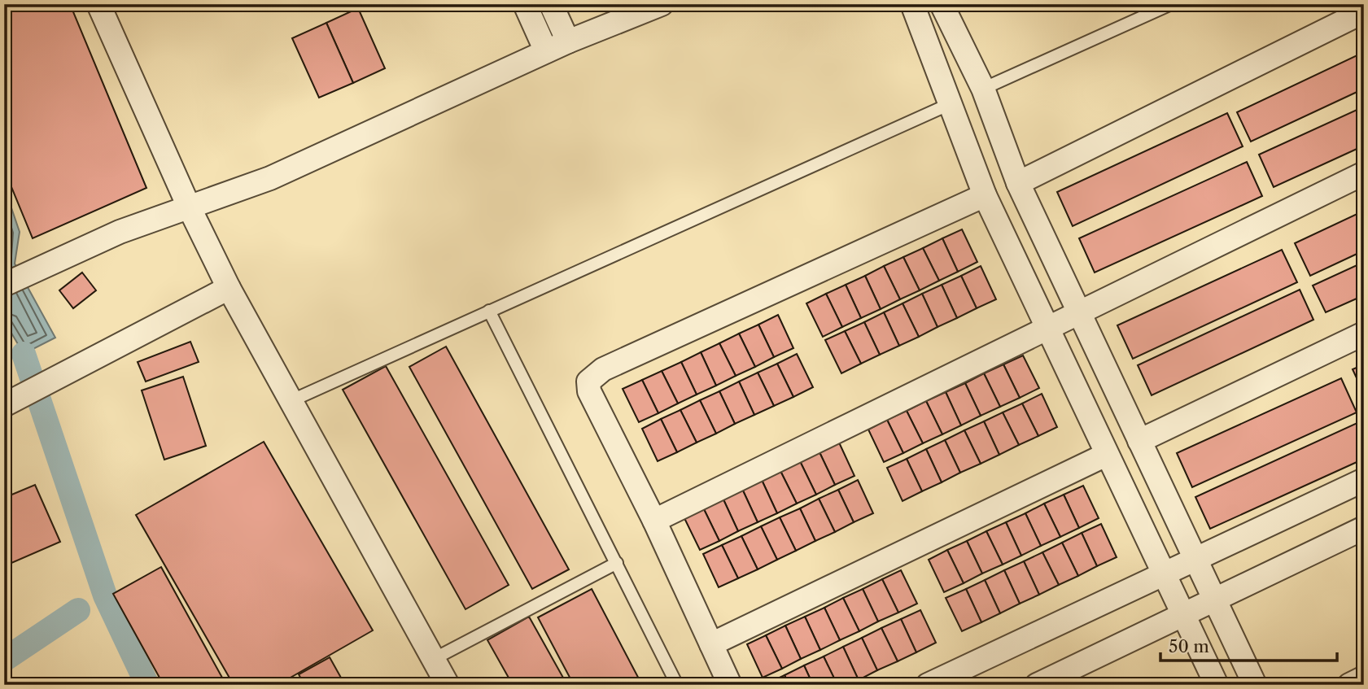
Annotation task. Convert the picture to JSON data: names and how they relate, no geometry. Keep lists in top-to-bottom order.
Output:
{
  "scale_bar": "50 m"
}
